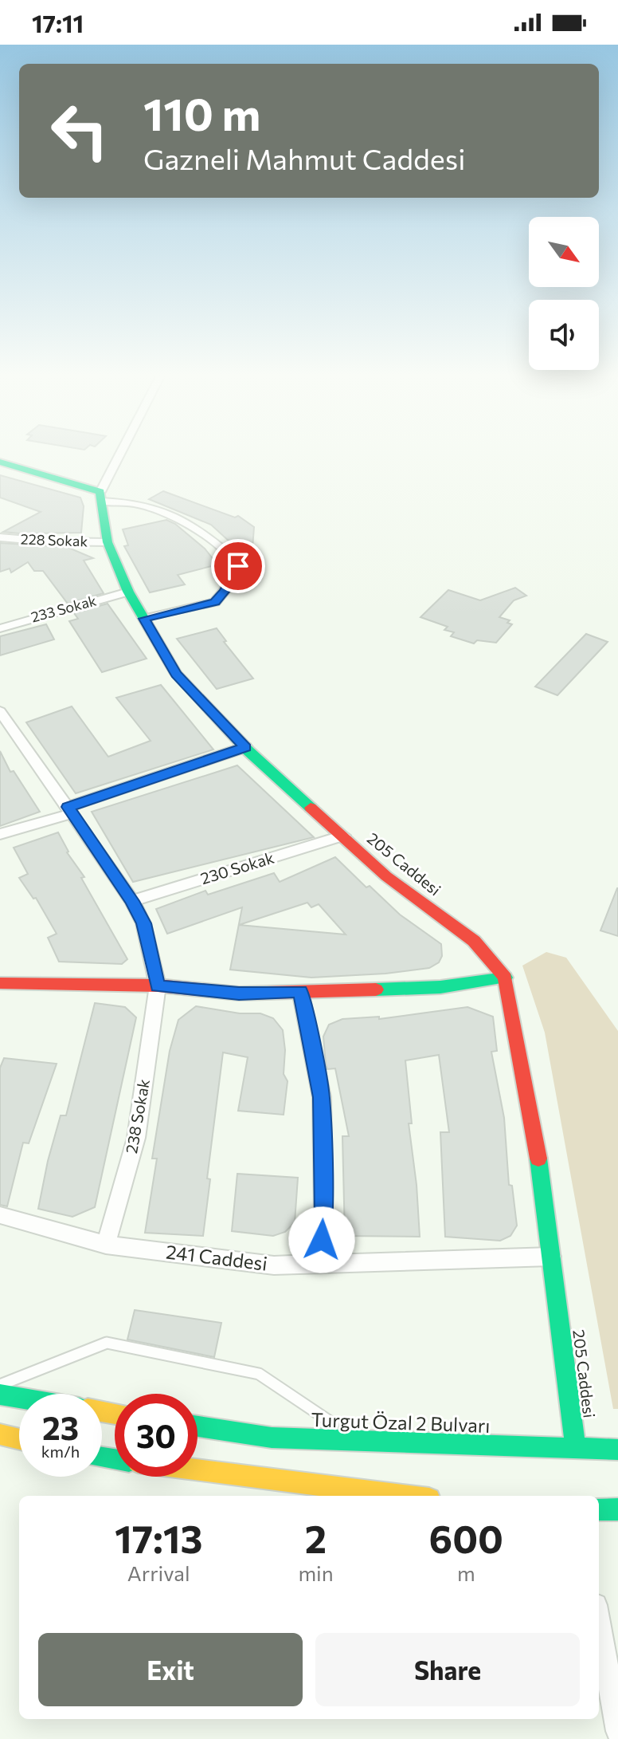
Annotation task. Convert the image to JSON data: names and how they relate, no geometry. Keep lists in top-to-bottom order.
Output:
{
  "streets": {
    "main road": ["205 Caddesi", "Turgut Özal 2 Bulvarı"],
    "street": [
      "228 Sokak",
      "233 Sokak",
      "230 Sokak",
      "238 Sokak",
      "241 Caddesi"
    ]
  },
  "crossings": [
    ["228 Sokak", "205 Caddesi"],
    ["233 Sokak", "205 Caddesi"],
    ["205 Caddesi", "230 Sokak"],
    ["205 Caddesi", "241 Caddesi"],
    ["205 Caddesi", "Turgut Özal 2 Bulvarı"],
    ["238 Sokak", "241 Caddesi"]
  ],
  "north": "bottom right",
  "page": {
    "status": "17:11",
    "turn": ["110 m", "Gazneli Mahmut Caddesi"],
    "speed": "23 km/h",
    "limit": "30",
    "eta": [
      "17:13",
      "Arrival",
      "2",
      "min",
      "600",
      "m"
    ],
    "buttons": ["Exit", "Share"]
  }
}
